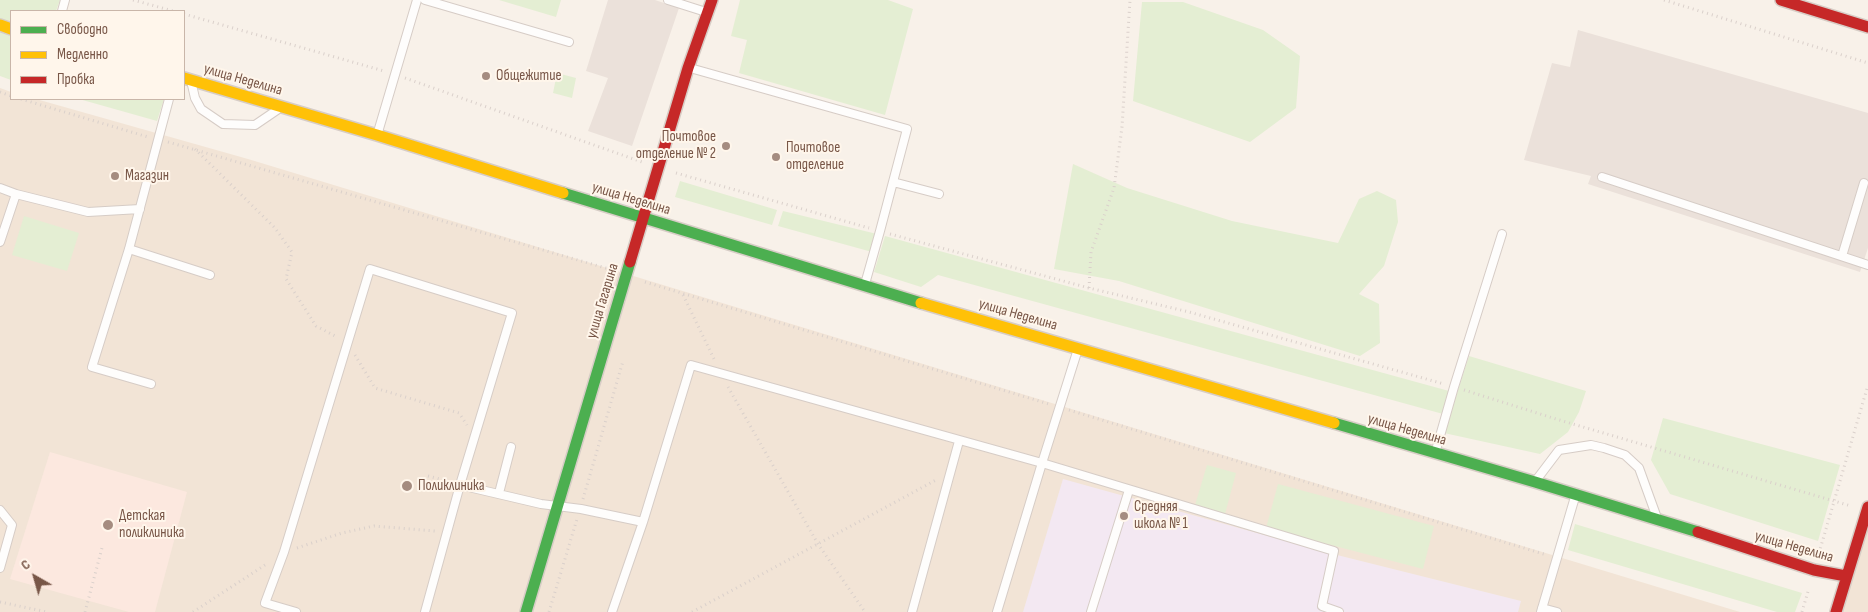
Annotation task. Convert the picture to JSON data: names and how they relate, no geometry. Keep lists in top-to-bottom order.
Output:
{
  "streets": {
    "street": ["улица Неделина", "улица Гагарина"]
  },
  "crossings": [
    ["улица Неделина", "улица Гагарина"]
  ],
  "places": [
    "Общежитие",
    "Почтовое отделение № 2",
    "Почтовое отделение",
    "Магазин",
    "Поликлиника",
    "Средняя школа № 1",
    "Детская поликлиника"
  ],
  "legend": ["Свободно", "Медленно", "Пробка"],
  "north": "top left"
}
